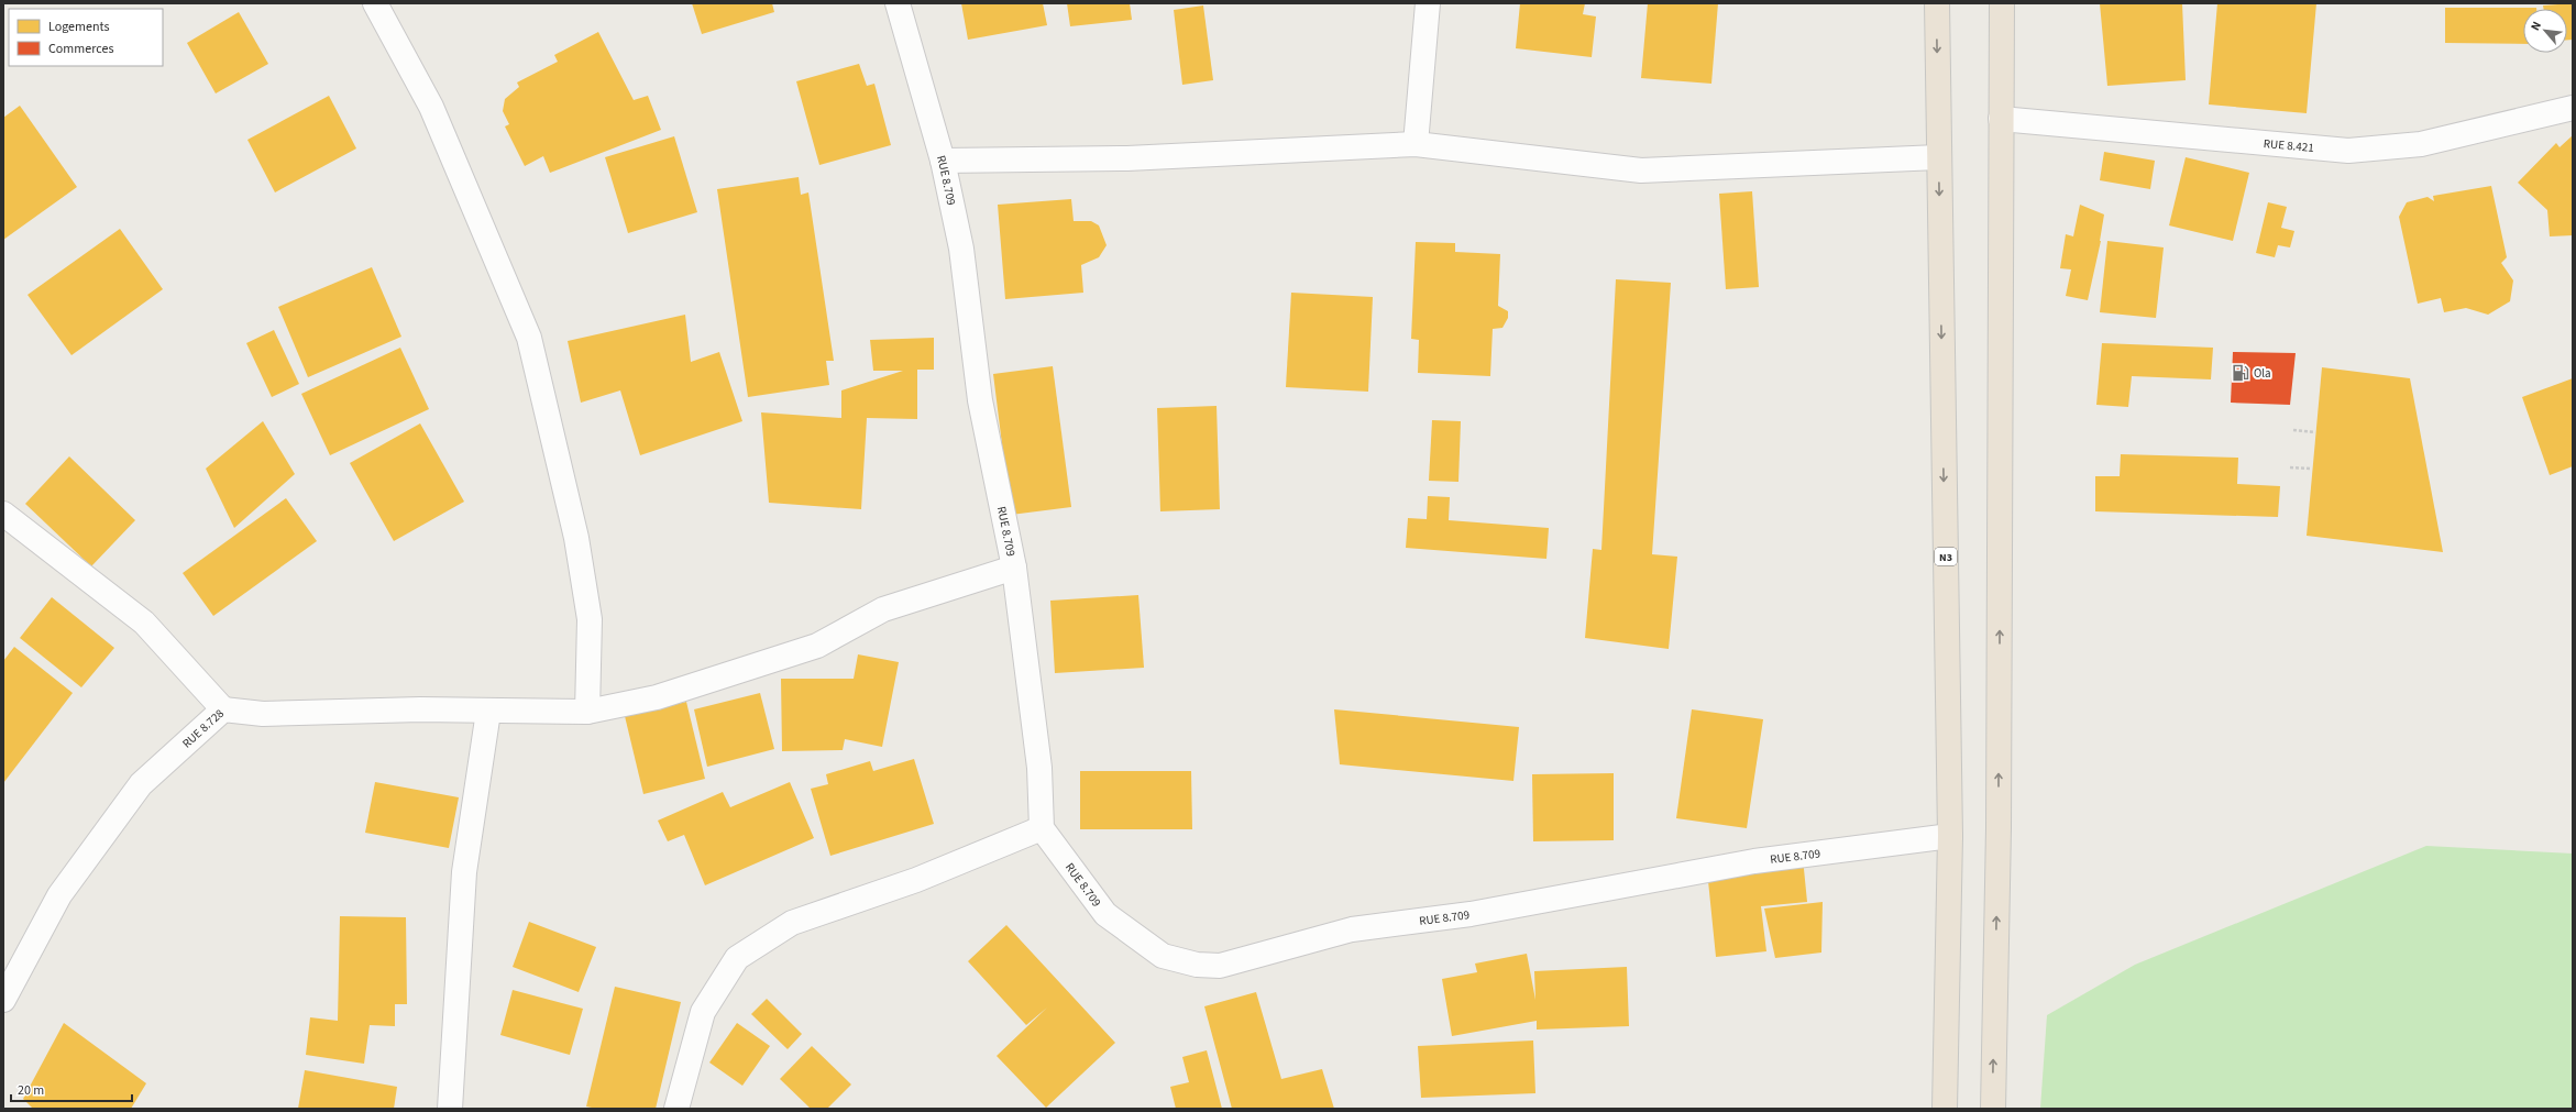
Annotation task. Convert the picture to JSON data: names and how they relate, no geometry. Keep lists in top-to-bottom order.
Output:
{
  "streets": {
    "highway": ["N3"],
    "street": ["RUE 8.421", "RUE 8.709", "RUE 8.728"]
  },
  "crossings": [
    ["RUE 8.709", "N3"],
    ["RUE 8.709", "RUE 8.728"]
  ],
  "places": {
    "fuel station": ["Ola"]
  },
  "legend": ["Logements", "Commerces"],
  "scale_bar": "20 m",
  "north": "top left"
}
